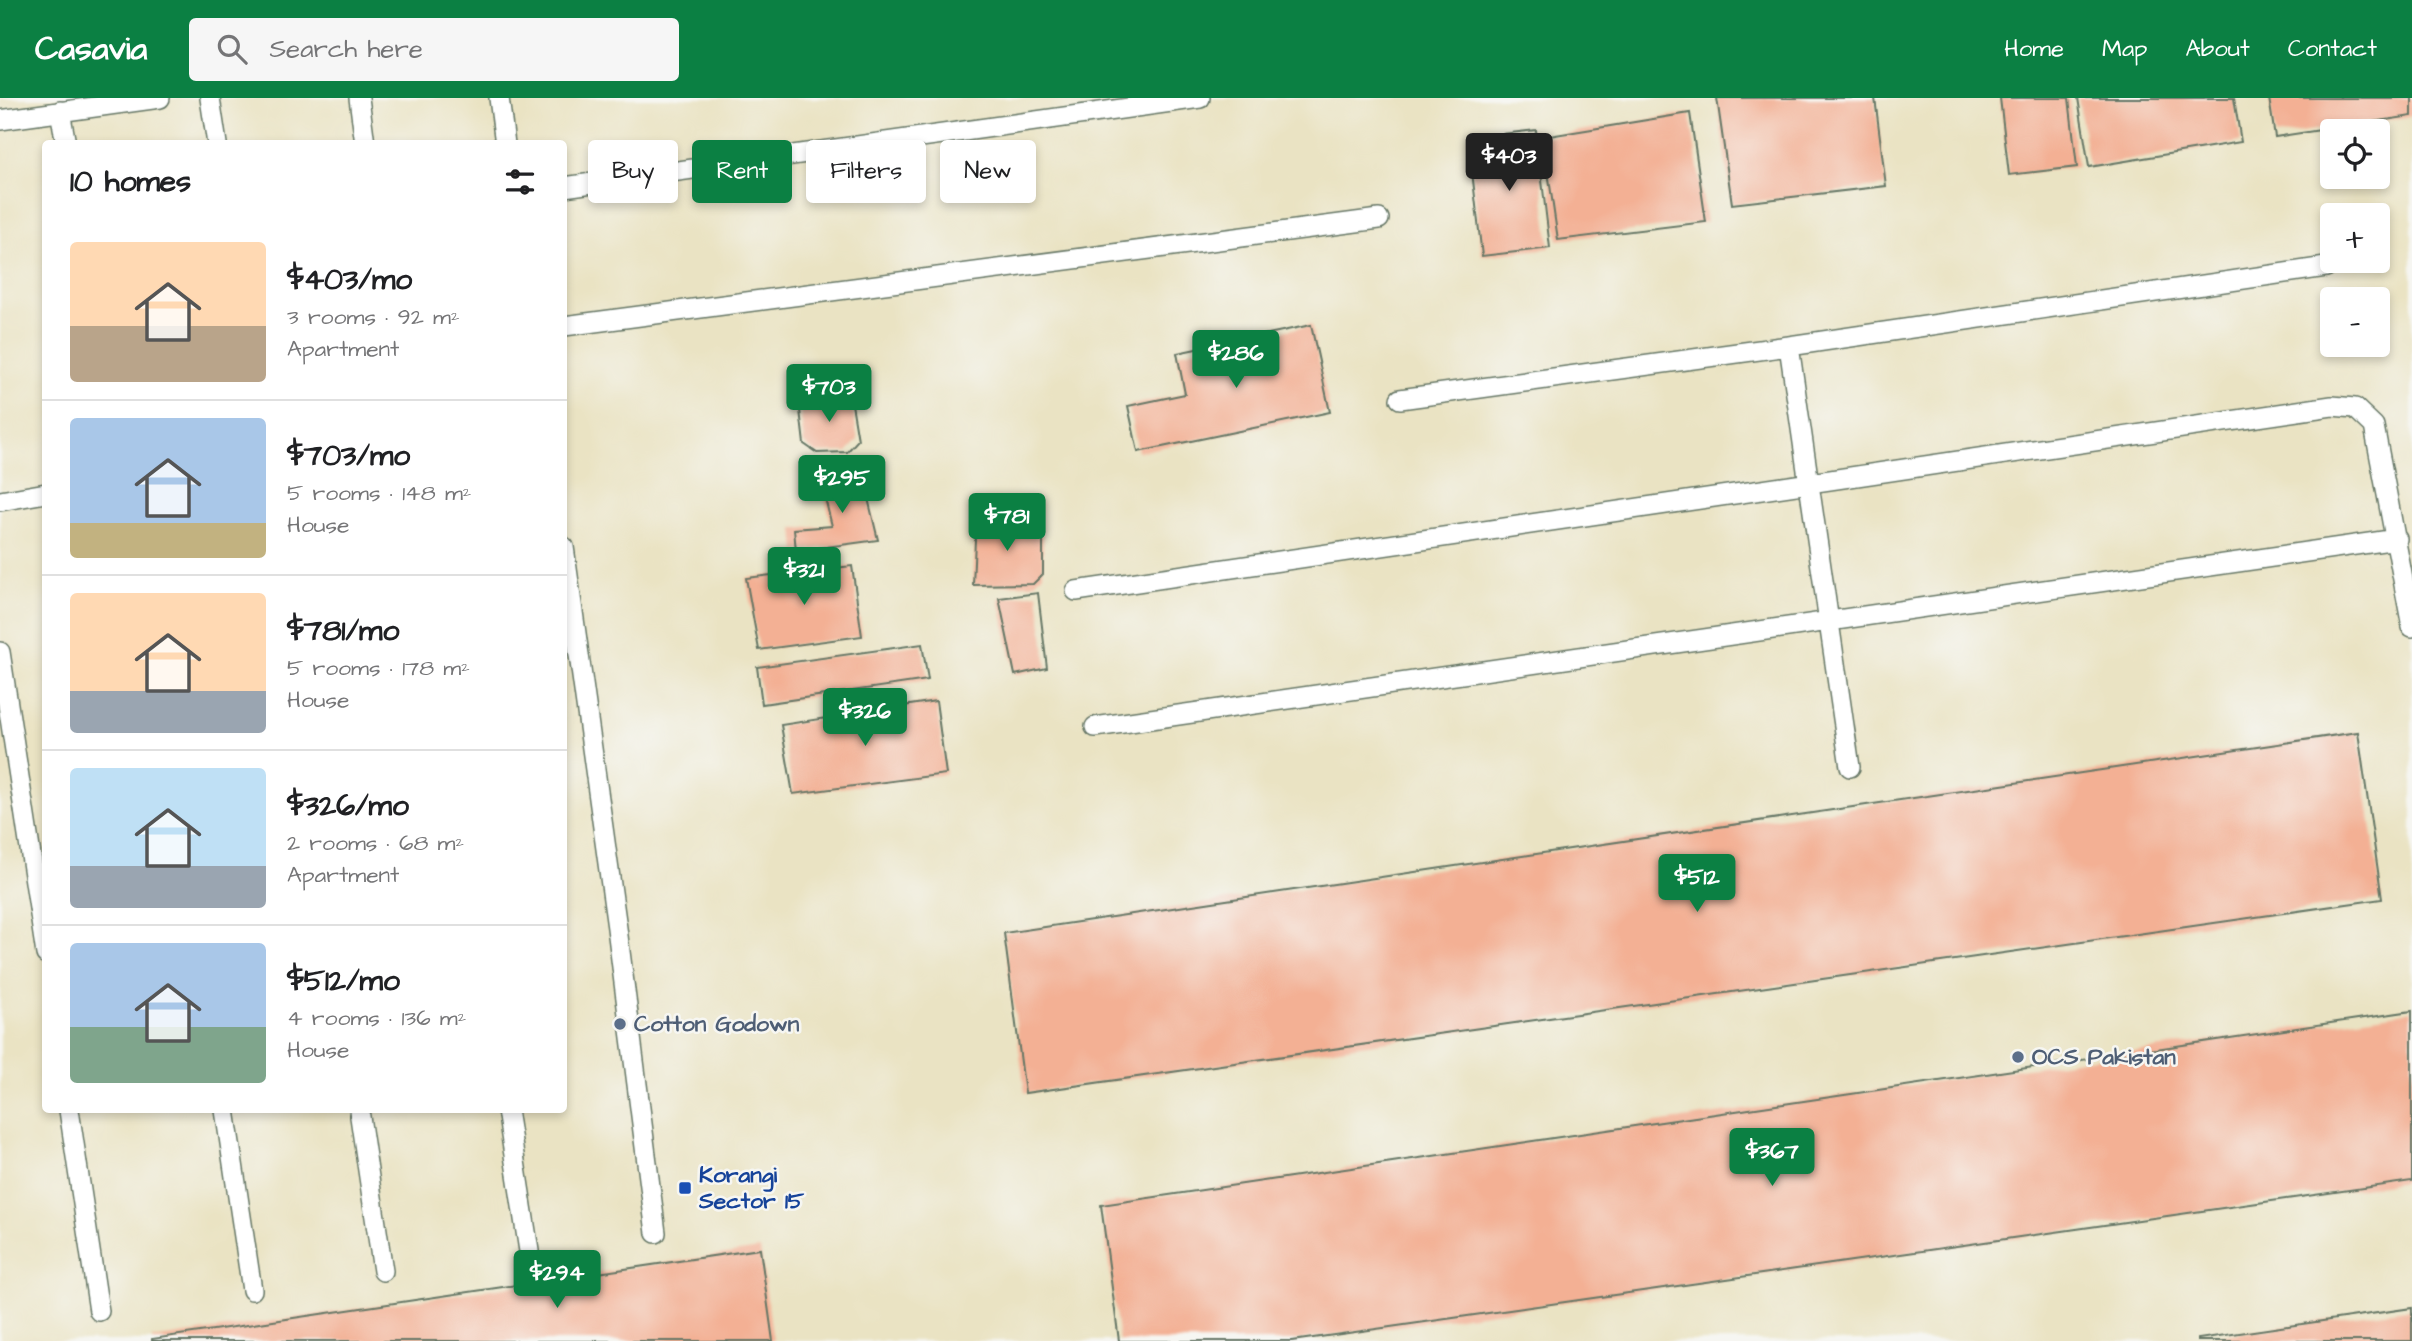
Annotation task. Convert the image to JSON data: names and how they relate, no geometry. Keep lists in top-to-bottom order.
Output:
{
  "places": {
    "other": ["Cotton Godown", "OCS Pakistan"],
    "transit": ["Korangi Sector 15"]
  },
  "page": {
    "header": "Casavia",
    "search": "Search here",
    "nav": [
      "Home",
      "Map",
      "About",
      "Contact"
    ],
    "map_buttons": ["+", "−"],
    "price": [
      "$403",
      "$286",
      "$703",
      "$295",
      "$781",
      "$321",
      "$326",
      "$512",
      "$367",
      "$294"
    ],
    "chip": [
      "Buy",
      "Rent",
      "Filters",
      "New"
    ],
    "heading": "10 homes",
    "list": [
      {
        "name": "$403/mo",
        "note": "3 rooms · 92 m² · Apartment"
      },
      {
        "name": "$703/mo",
        "note": "5 rooms · 148 m² · House"
      },
      {
        "name": "$781/mo",
        "note": "5 rooms · 178 m² · House"
      },
      {
        "name": "$326/mo",
        "note": "2 rooms · 68 m² · Apartment"
      },
      {
        "name": "$512/mo",
        "note": "4 rooms · 136 m² · House"
      }
    ]
  }
}
